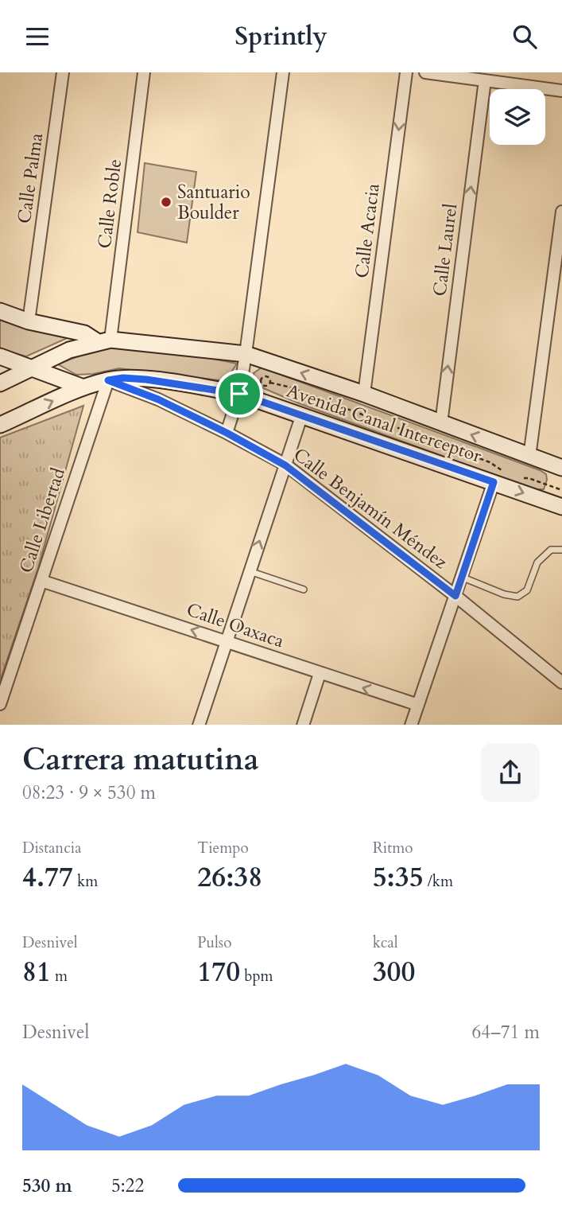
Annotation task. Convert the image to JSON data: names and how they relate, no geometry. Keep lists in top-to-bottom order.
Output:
{
  "streets": {
    "main road": ["Avenida Canal Interceptor"],
    "street": [
      "Calle Palma",
      "Calle Roble",
      "Calle Acacia",
      "Calle Laurel",
      "Calle Benjamín Méndez",
      "Calle Libertad",
      "Calle Oaxaca"
    ]
  },
  "crossings": [
    ["Calle Roble", "Avenida Canal Interceptor"],
    ["Calle Acacia", "Avenida Canal Interceptor"],
    ["Calle Laurel", "Avenida Canal Interceptor"],
    ["Avenida Canal Interceptor", "Calle Benjamín Méndez"],
    ["Avenida Canal Interceptor", "Calle Libertad"],
    ["Calle Benjamín Méndez", "Calle Libertad"],
    ["Calle Libertad", "Calle Oaxaca"]
  ],
  "one_way": ["Calle Acacia", "Calle Oaxaca"],
  "places": ["Santuario Boulder"],
  "page": {
    "header": "Sprintly",
    "heading": ["Carrera matutina", "08:23 · 9 × 530 m"],
    "stats": [
      ["Distancia", "4.77 km"],
      ["Tiempo", "26:38"],
      ["Ritmo", "5:35 /km"],
      ["Desnivel", "81 m"],
      ["Pulso", "170 bpm"],
      ["kcal", "300"]
    ],
    "chart": ["Desnivel", "64–71 m"],
    "list": [
      {
        "name": "530 m",
        "note": "5:22"
      }
    ]
  }
}
